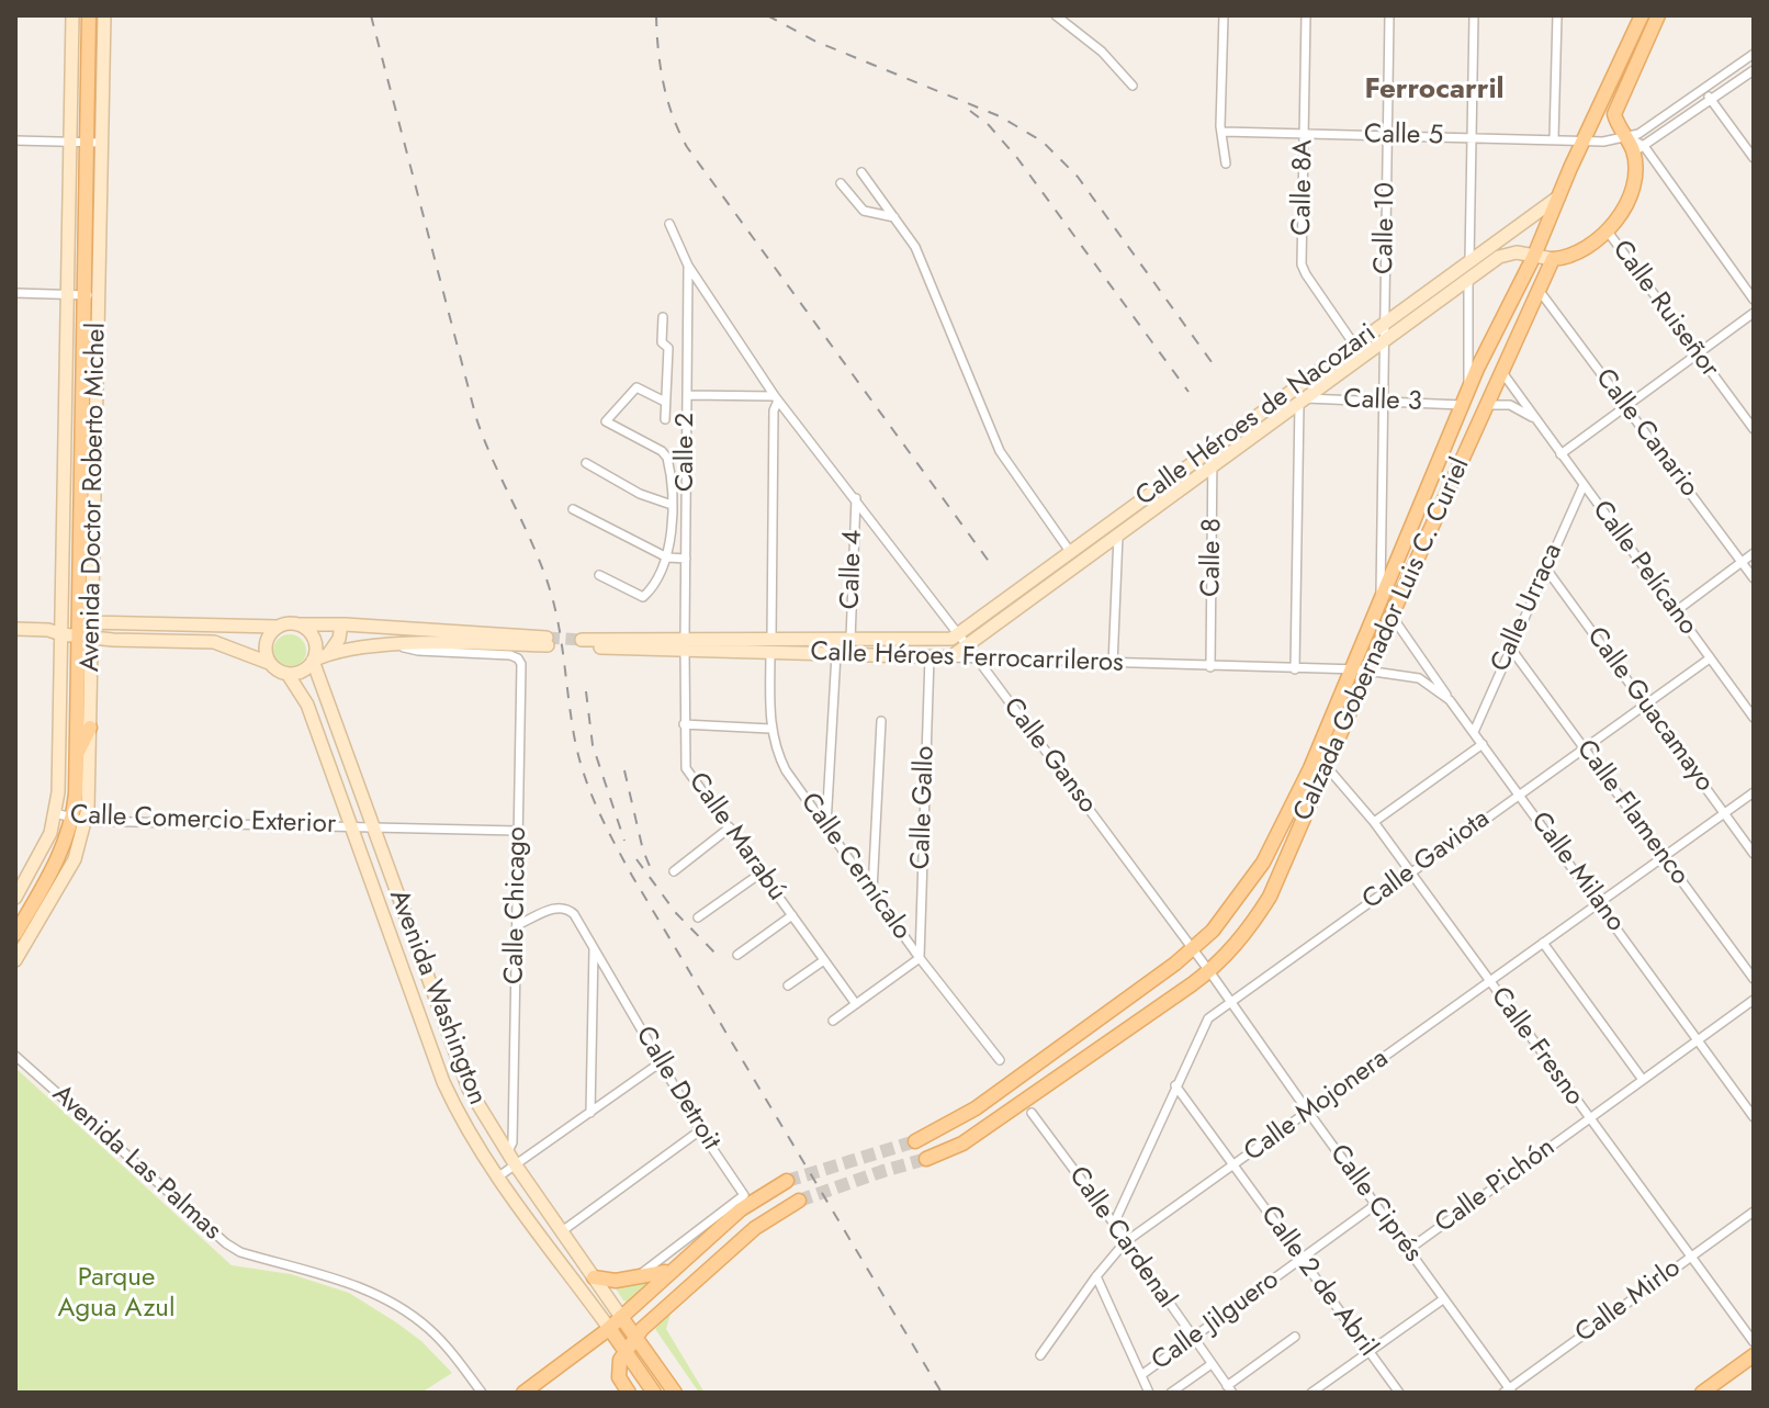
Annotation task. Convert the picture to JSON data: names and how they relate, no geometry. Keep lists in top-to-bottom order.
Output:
{
  "streets": {
    "main road": [
      "Calle Héroes de Nacozari",
      "Avenida Doctor Roberto Michel",
      "Calzada Gobernador Luis C. Curiel",
      "Calle Héroes Ferrocarrileros",
      "Avenida Washington"
    ],
    "street": [
      "Calle 5",
      "Calle 8A",
      "Calle 10",
      "Calle Ruiseñor",
      "Calle 3",
      "Calle Canario",
      "Calle 2",
      "Calle 8",
      "Calle Pelícano",
      "Calle 4",
      "Calle Urraca",
      "Calle Guacamayo",
      "Calle Ganso",
      "Calle Gallo",
      "Calle Flamenco",
      "Calle Comercio Exterior",
      "Calle Marabú",
      "Calle Gaviota",
      "Calle Cernícalo",
      "Calle Milano",
      "Calle Chicago",
      "Calle Fresno",
      "Calle Detroit",
      "Calle Mojonera",
      "Avenida Las Palmas",
      "Calle Pichón",
      "Calle Ciprés",
      "Calle Cardenal",
      "Calle 2 de Abril",
      "Calle Mirlo",
      "Calle Jilguero"
    ]
  },
  "crossings": [
    ["Calle 5", "Calle 8A"],
    ["Calle 5", "Calle 10"],
    ["Calle 5", "Calzada Gobernador Luis C. Curiel"],
    ["Calle 8A", "Calle Héroes de Nacozari"],
    ["Calle 10", "Calle 3"],
    ["Calle 10", "Calle Héroes de Nacozari"],
    ["Calle 10", "Calzada Gobernador Luis C. Curiel"],
    ["Calle 3", "Calle Héroes de Nacozari"],
    ["Calle 3", "Calzada Gobernador Luis C. Curiel"],
    ["Calle Héroes de Nacozari", "Calle 8"],
    ["Calle Héroes de Nacozari", "Calzada Gobernador Luis C. Curiel"],
    ["Calle Héroes de Nacozari", "Calle Héroes Ferrocarrileros"],
    ["Calle Héroes de Nacozari", "Calle Ganso"],
    ["Calle Canario", "Calzada Gobernador Luis C. Curiel"],
    ["Calle 2", "Calle Héroes Ferrocarrileros"],
    ["Calle 2", "Calle Ganso"],
    ["Calle 2", "Calle Marabú"],
    ["Avenida Doctor Roberto Michel", "Calle Comercio Exterior"],
    ["Calle 8", "Calle Héroes Ferrocarrileros"],
    ["Calle Pelícano", "Calle Urraca"],
    ["Calle Pelícano", "Calzada Gobernador Luis C. Curiel"],
    ["Calle Pelícano", "Calle Gaviota"],
    ["Calle 4", "Calle Héroes Ferrocarrileros"],
    ["Calle 4", "Calle Ganso"],
    ["Calle Urraca", "Calle Guacamayo"],
    ["Calle Urraca", "Calle Flamenco"],
    ["Calle Urraca", "Calle Milano"],
    ["Calzada Gobernador Luis C. Curiel", "Calle Héroes Ferrocarrileros"],
    ["Calzada Gobernador Luis C. Curiel", "Calle Ganso"],
    ["Calzada Gobernador Luis C. Curiel", "Calle Milano"],
    ["Calzada Gobernador Luis C. Curiel", "Calle Fresno"],
    ["Calzada Gobernador Luis C. Curiel", "Calle Ciprés"],
    ["Calle Héroes Ferrocarrileros", "Calle Ganso"],
    ["Calle Héroes Ferrocarrileros", "Calle Gallo"],
    ["Calle Héroes Ferrocarrileros", "Calle Marabú"],
    ["Calle Héroes Ferrocarrileros", "Calle Cernícalo"],
    ["Calle Héroes Ferrocarrileros", "Calle Milano"],
    ["Calle Guacamayo", "Calle Gaviota"],
    ["Calle Guacamayo", "Calle Mojonera"],
    ["Calle Ganso", "Calle Ciprés"],
    ["Calle Gallo", "Calle Cernícalo"],
    ["Calle Flamenco", "Calle Gaviota"],
    ["Calle Flamenco", "Calle Mojonera"],
    ["Calle Comercio Exterior", "Calle Chicago"],
    ["Calle Comercio Exterior", "Avenida Washington"],
    ["Calle Gaviota", "Calle Milano"],
    ["Calle Gaviota", "Calle Fresno"],
    ["Calle Gaviota", "Calle Ciprés"],
    ["Calle Gaviota", "Calle Cardenal"],
    ["Calle Gaviota", "Calle 2 de Abril"],
    ["Calle Milano", "Calle Mojonera"],
    ["Calle Milano", "Calle Pichón"],
    ["Calle Chicago", "Avenida Washington"],
    ["Calle Chicago", "Calle Detroit"],
    ["Calle Fresno", "Calle Mojonera"],
    ["Calle Fresno", "Calle Pichón"],
    ["Calle Fresno", "Calle Mirlo"],
    ["Calle Mojonera", "Calle Ciprés"],
    ["Calle Mojonera", "Calle Cardenal"],
    ["Calle Mojonera", "Calle 2 de Abril"],
    ["Calle Pichón", "Calle Ciprés"],
    ["Calle Ciprés", "Calle Mirlo"],
    ["Calle Ciprés", "Calle Jilguero"],
    ["Calle Cardenal", "Calle Jilguero"],
    ["Calle 2 de Abril", "Calle Jilguero"]
  ],
  "districts": ["Ferrocarril"],
  "parks": ["Parque Agua Azul"]
}
